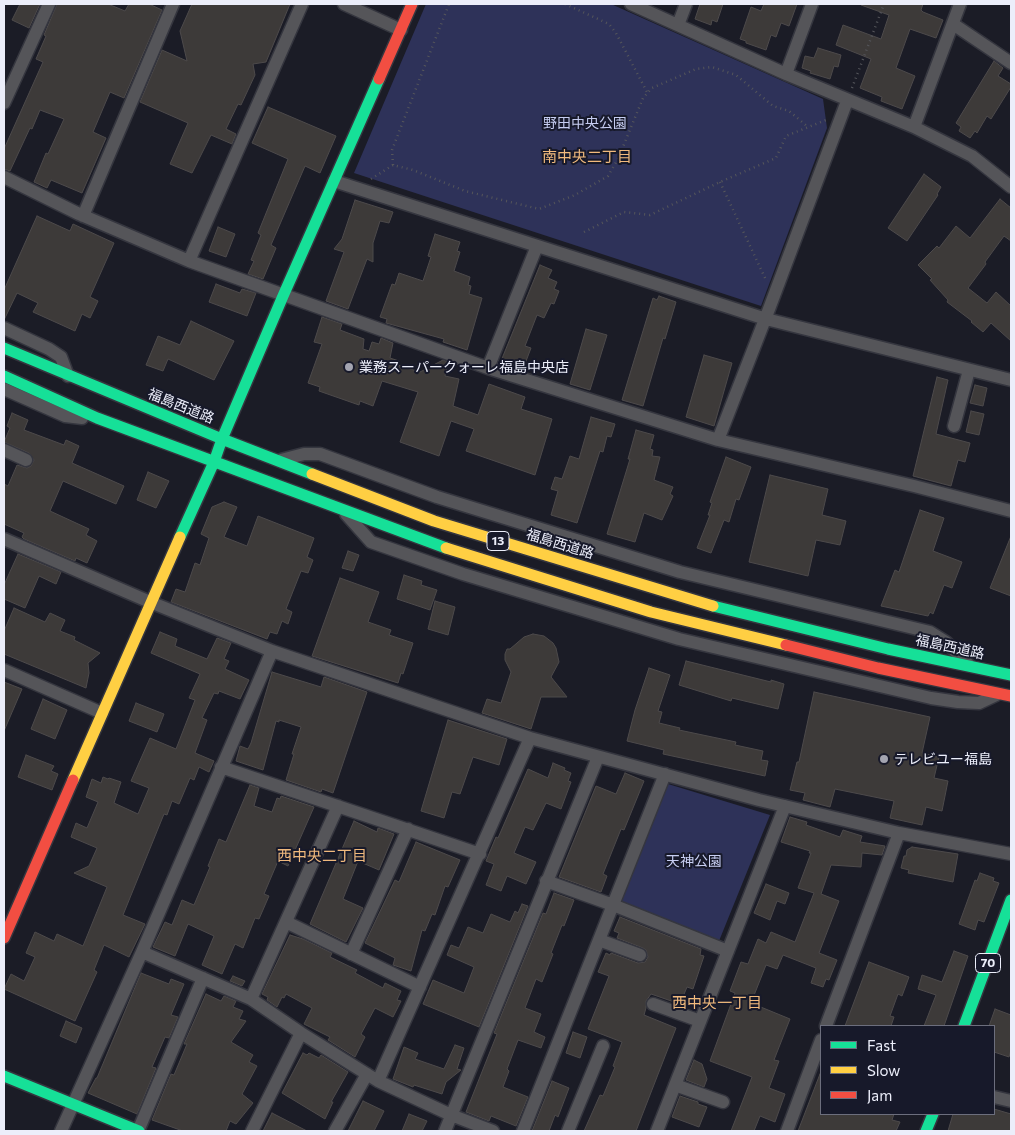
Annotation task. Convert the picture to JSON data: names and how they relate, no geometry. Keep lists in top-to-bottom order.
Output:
{
  "streets": {
    "main road": ["福島西道路", "13", "70"]
  },
  "districts": ["南中央二丁目", "西中央二丁目", "西中央一丁目"],
  "parks": ["野田中央公園", "天神公園"],
  "places": ["業務スーパークォーレ福島中央店", "テレビユー福島"],
  "legend": ["Fast", "Slow", "Jam"]
}
